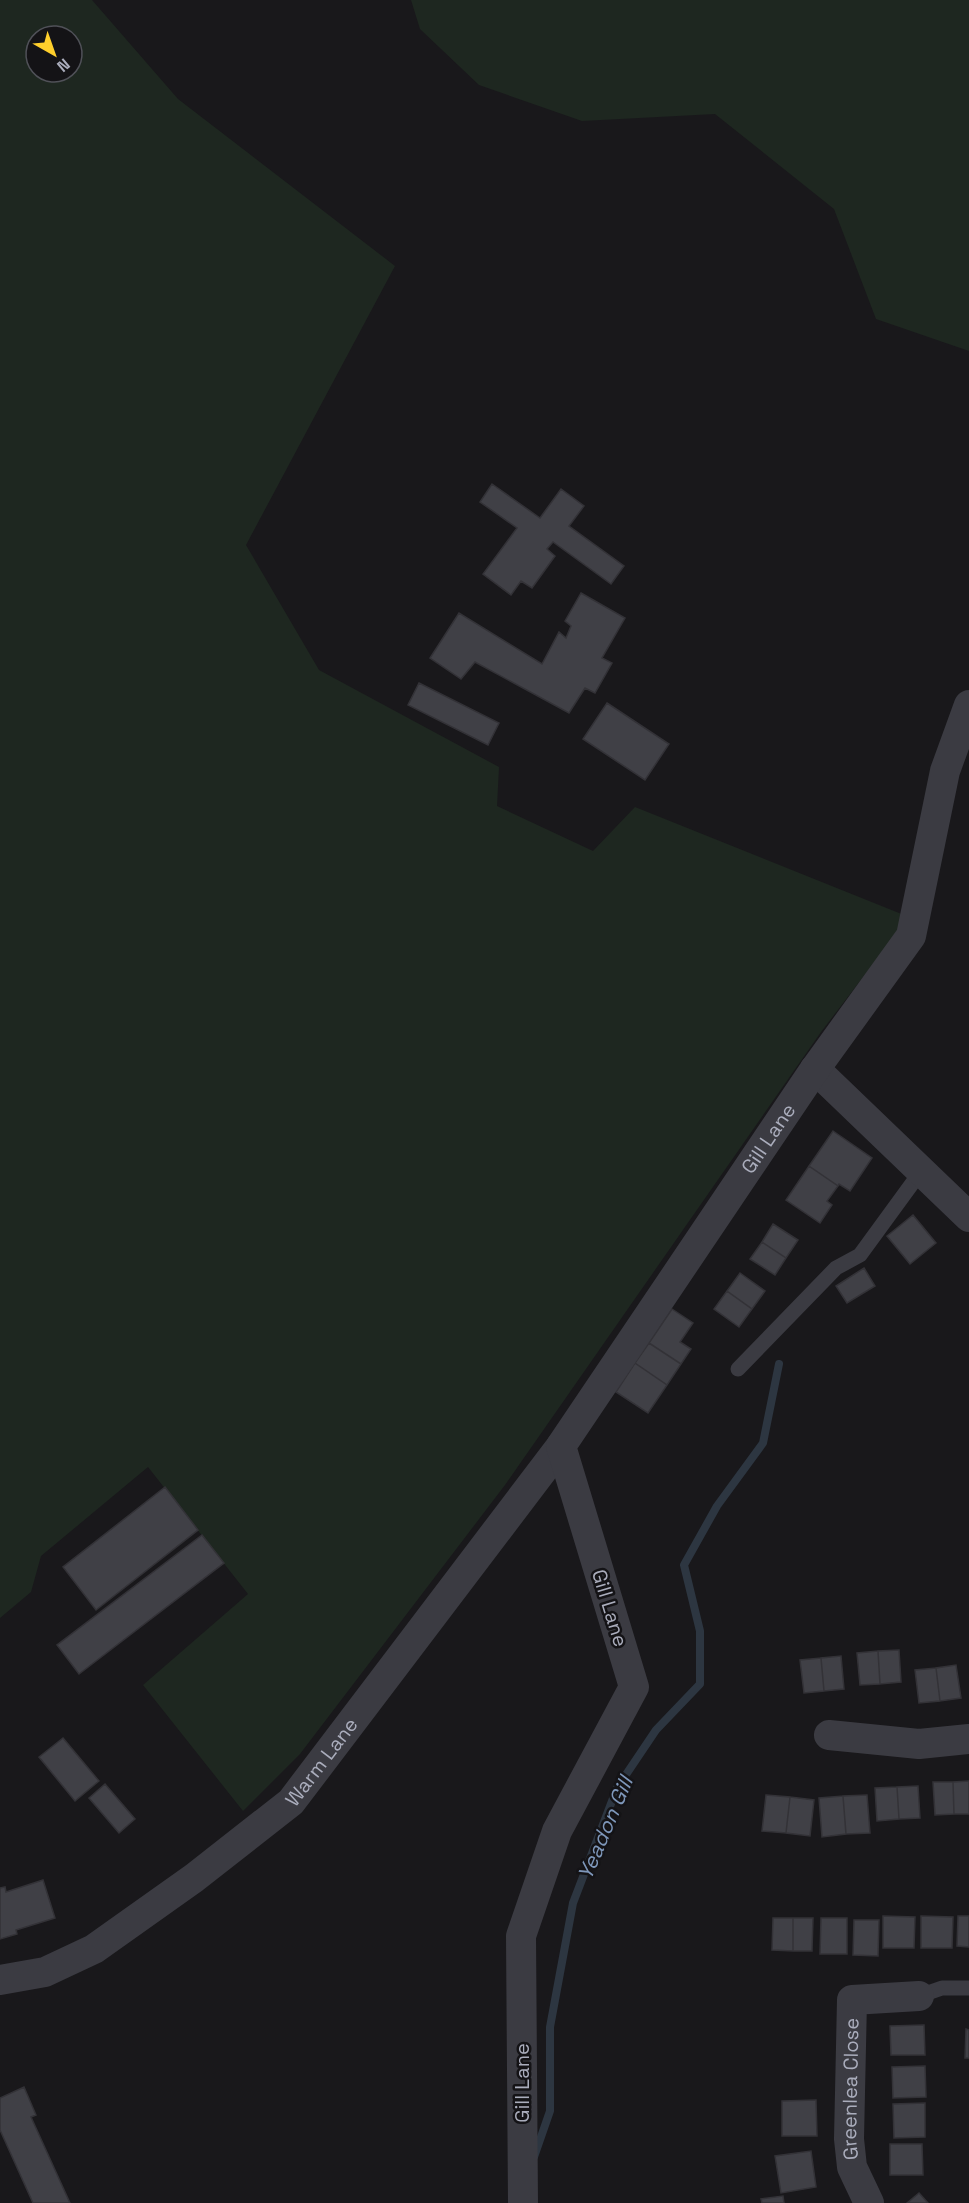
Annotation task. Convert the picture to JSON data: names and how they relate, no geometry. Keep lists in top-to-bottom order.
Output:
{
  "streets": {
    "street": ["Gill Lane", "Warm Lane", "Greenlea Close"]
  },
  "crossings": [
    ["Gill Lane", "Warm Lane"]
  ],
  "water": ["Yeadon Gill"],
  "north": "bottom right"
}
